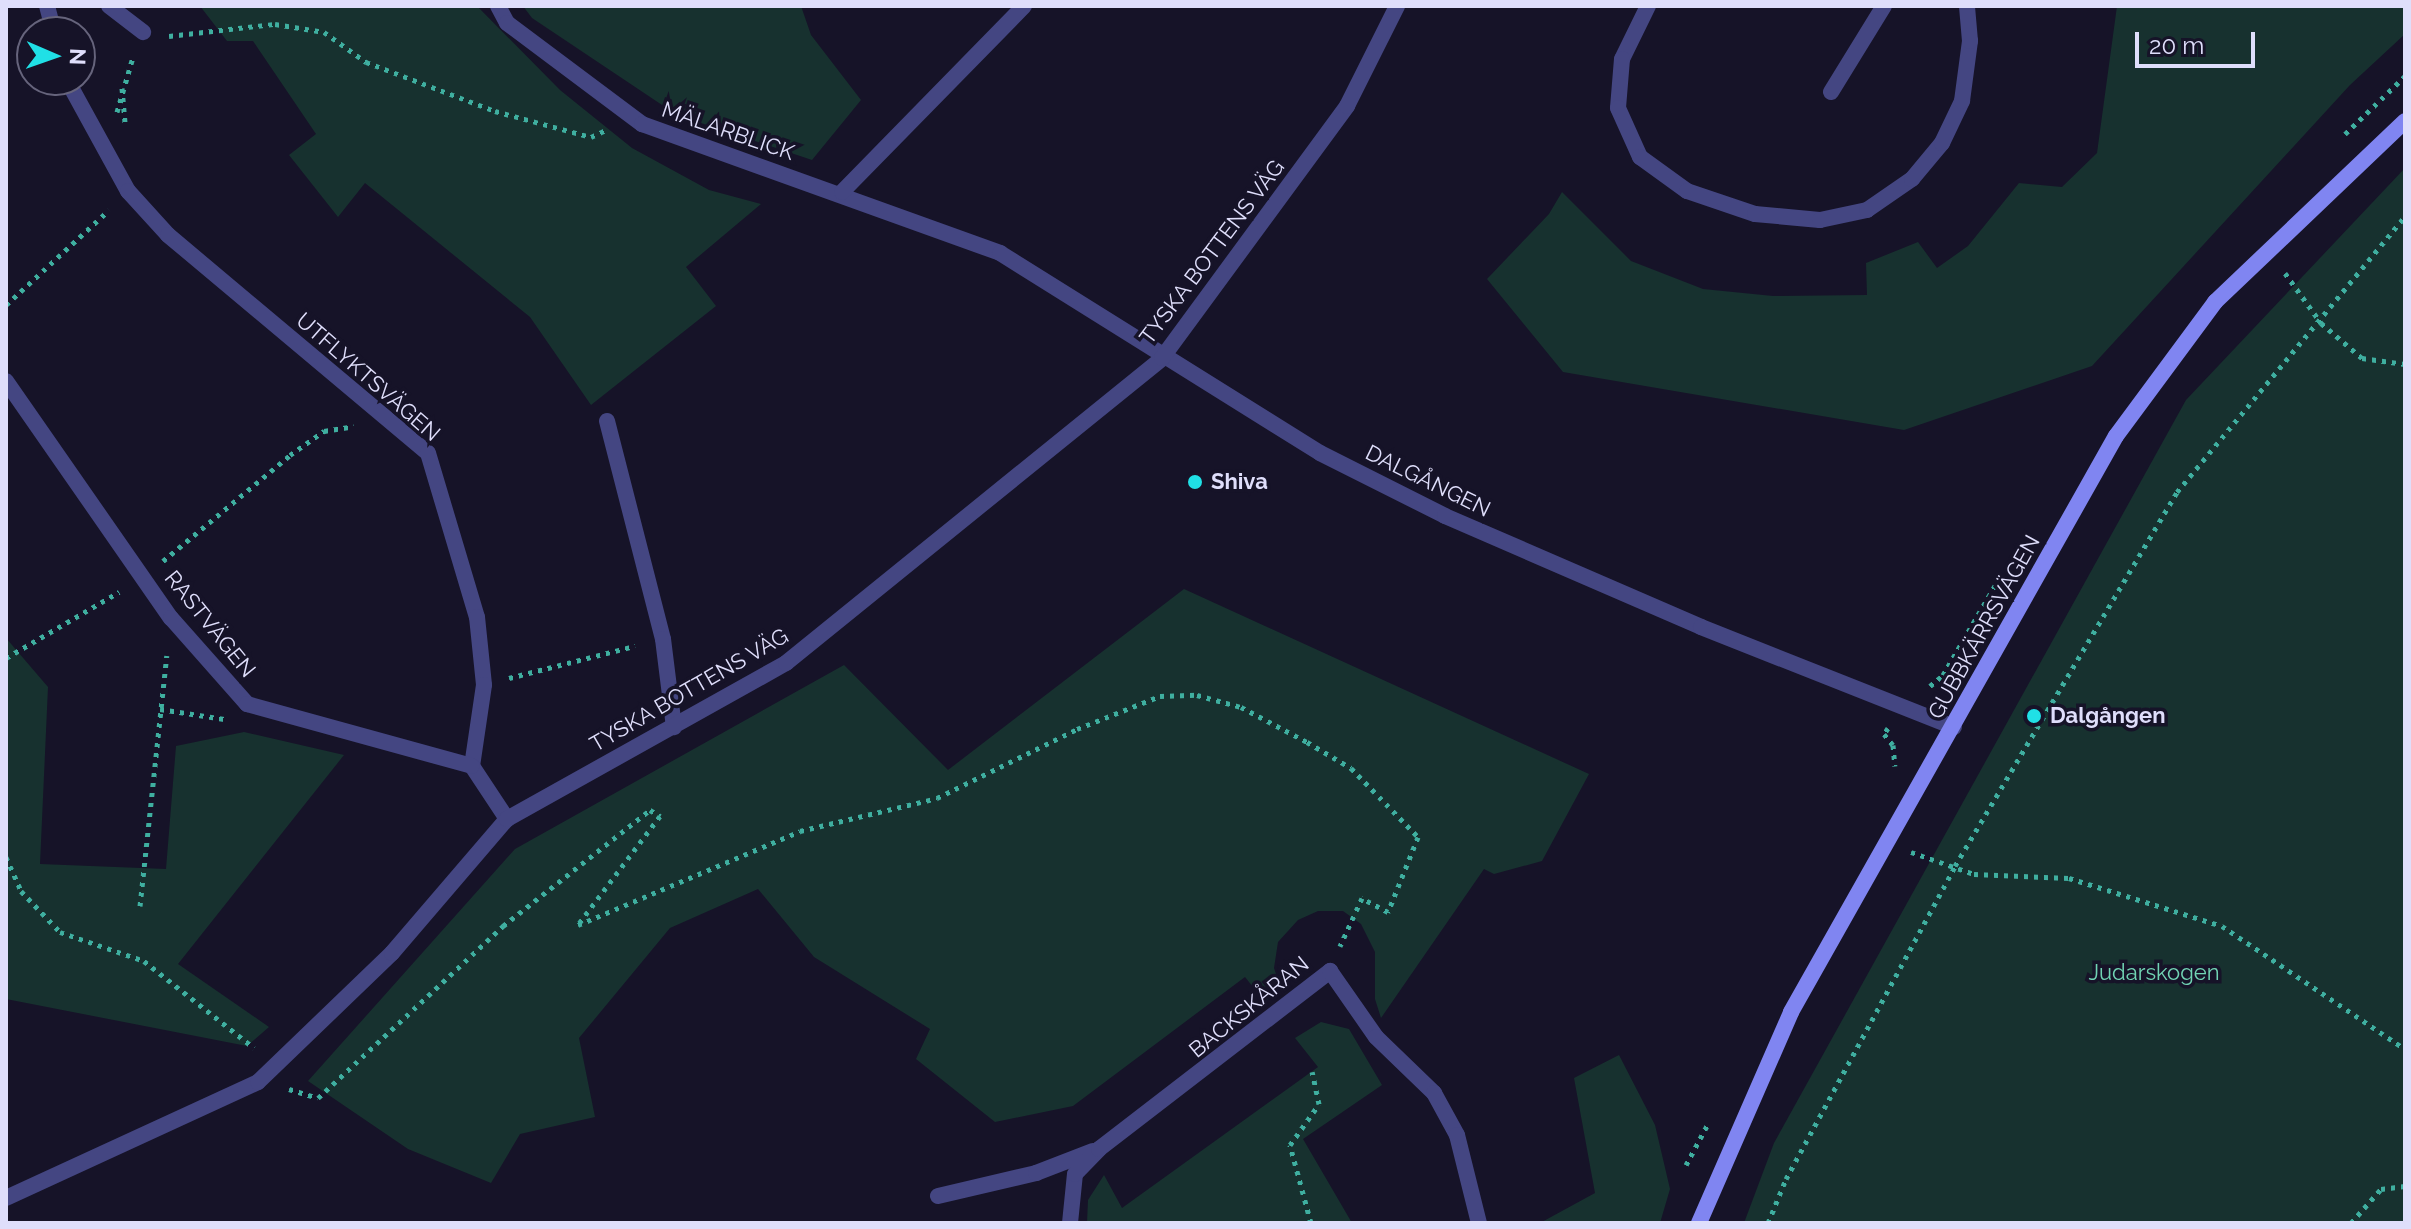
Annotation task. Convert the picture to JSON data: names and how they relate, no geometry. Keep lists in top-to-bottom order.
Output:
{
  "streets": {
    "street": [
      "MÄLARBLICK",
      "TYSKA BOTTENS VÄG",
      "UTFLYKTSVÄGEN",
      "DALGÅNGEN",
      "RASTVÄGEN",
      "GUBBKÄRRSVÄGEN",
      "BACKSKÅRAN"
    ]
  },
  "crossings": [
    ["MÄLARBLICK", "TYSKA BOTTENS VÄG"],
    ["MÄLARBLICK", "DALGÅNGEN"],
    ["TYSKA BOTTENS VÄG", "DALGÅNGEN"],
    ["UTFLYKTSVÄGEN", "RASTVÄGEN"],
    ["DALGÅNGEN", "GUBBKÄRRSVÄGEN"]
  ],
  "parks": ["Judarskogen"],
  "places": ["Shiva", "Dalgången"],
  "scale_bar": "20 m",
  "north": "right"
}
